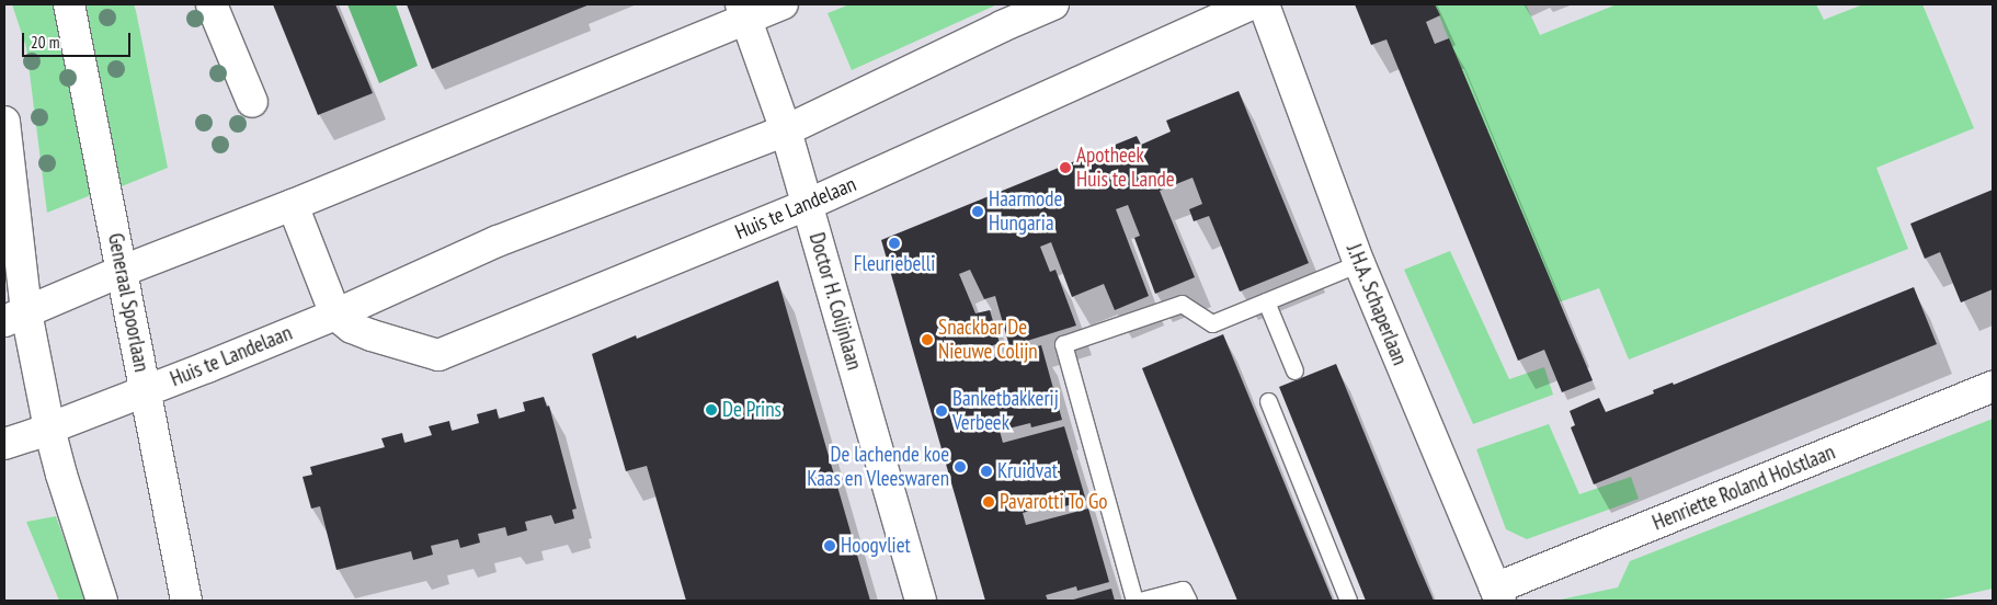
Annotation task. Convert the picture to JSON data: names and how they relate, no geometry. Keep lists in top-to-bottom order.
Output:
{
  "streets": {
    "street": [
      "Huis te Landelaan",
      "Doctor H. Colijnlaan",
      "Generaal Spoorlaan",
      "J.H.A. Schaperlaan",
      "Henriette Roland Holstlaan"
    ]
  },
  "crossings": [
    ["Huis te Landelaan", "Doctor H. Colijnlaan"],
    ["Huis te Landelaan", "Generaal Spoorlaan"],
    ["J.H.A. Schaperlaan", "Henriette Roland Holstlaan"]
  ],
  "places": [
    "Apotheek Huis te Lande",
    "Haarmode Hungaria",
    "Fleuriebelli",
    "Snackbar De Nieuwe Colijn",
    "De Prins",
    "Banketbakkerij Verbeek",
    "De lachende koe Kaas en Vleeswaren",
    "Kruidvat",
    "Pavarotti To Go",
    "Hoogvliet"
  ],
  "scale_bar": "20 m"
}
